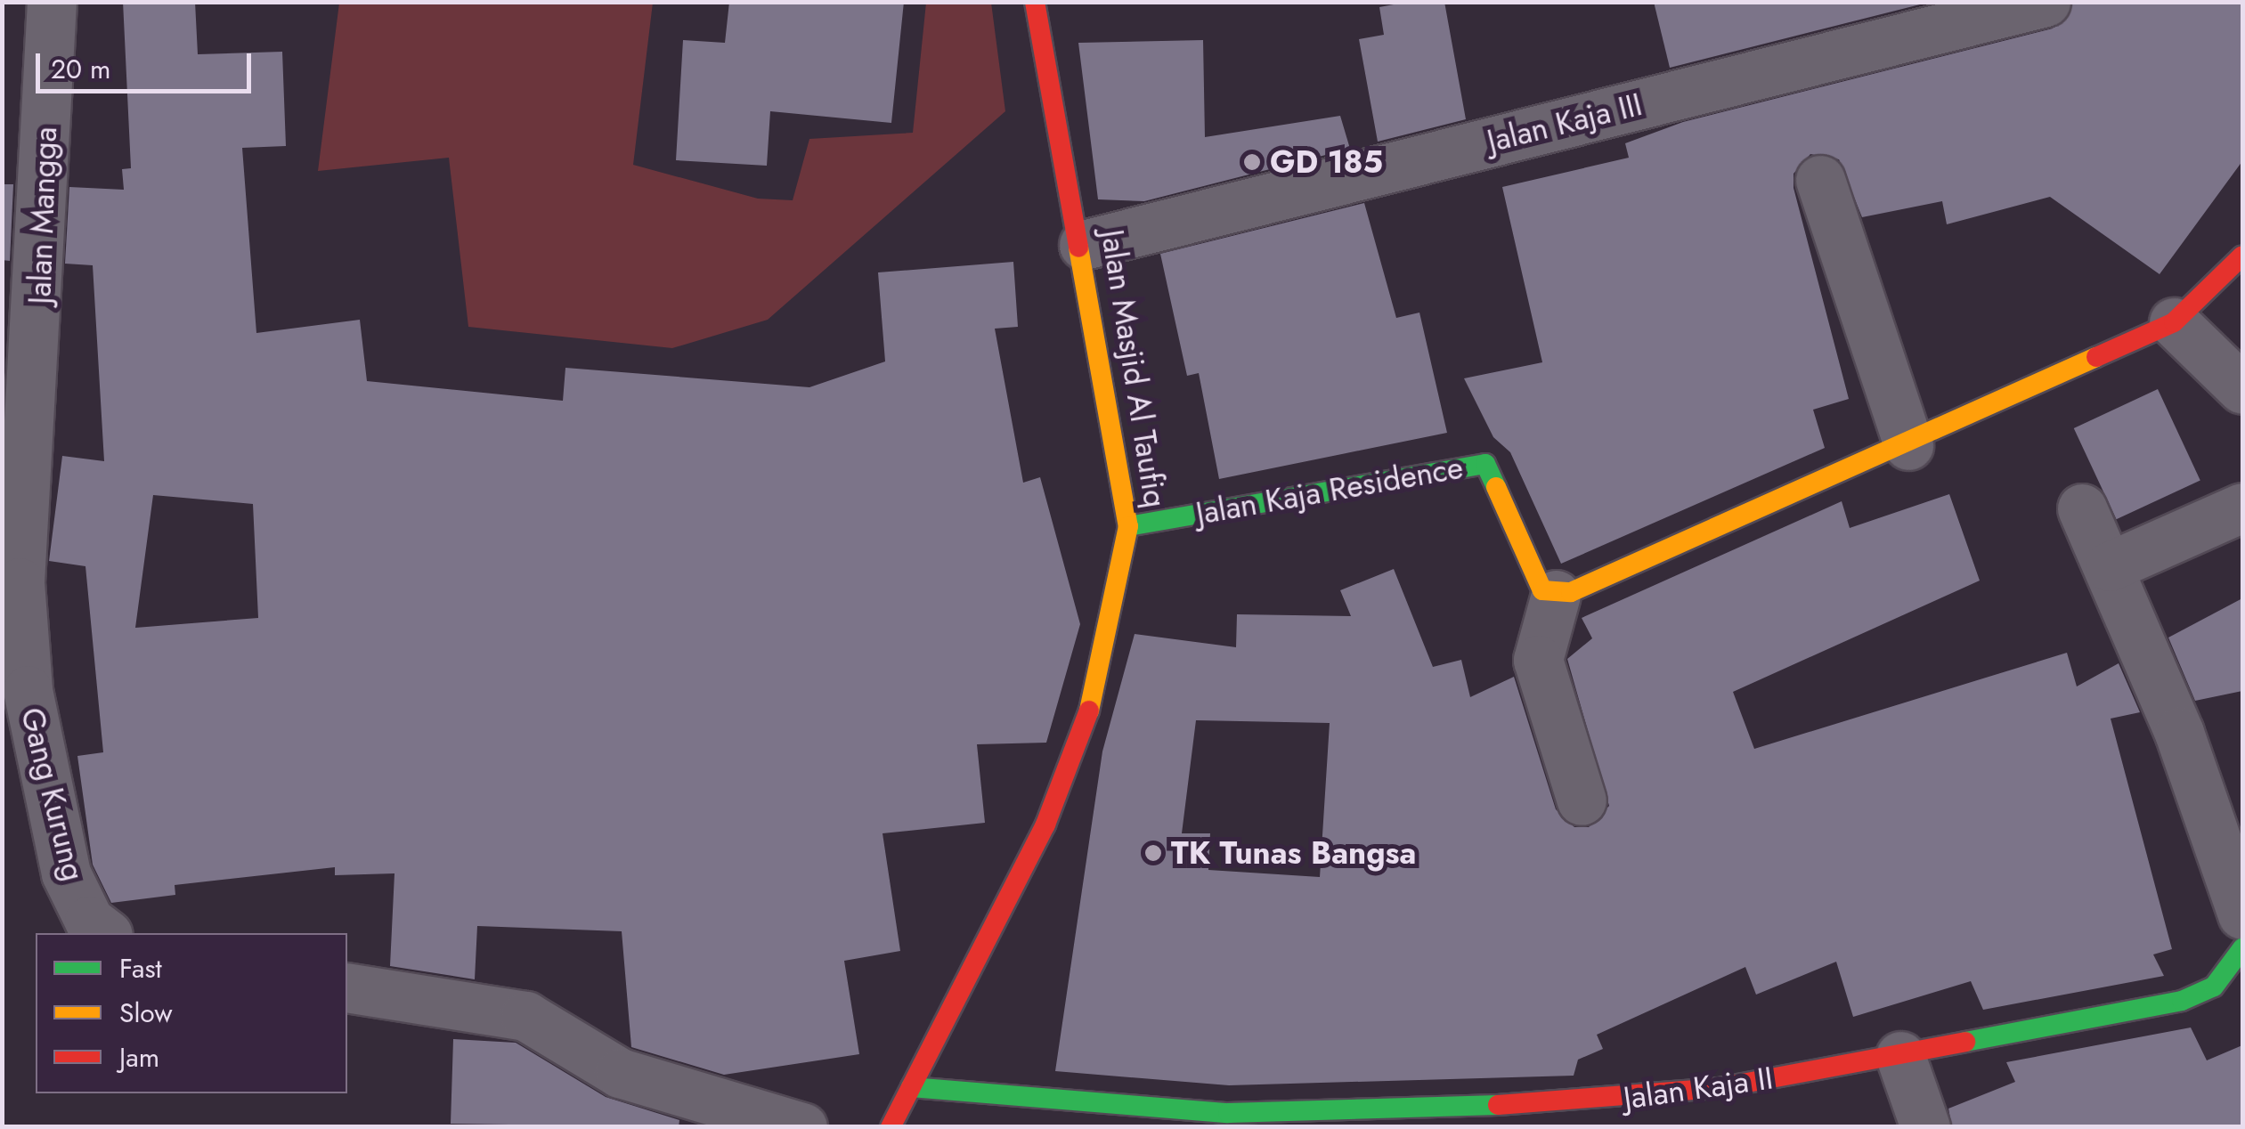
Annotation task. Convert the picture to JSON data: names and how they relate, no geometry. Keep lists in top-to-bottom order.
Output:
{
  "streets": {
    "street": [
      "Jalan Kaja III",
      "Jalan Mangga",
      "Jalan Masjid Al Taufiq",
      "Jalan Kaja Residence",
      "Gang Kurung",
      "Jalan Kaja II"
    ]
  },
  "crossings": [
    ["Jalan Kaja III", "Jalan Masjid Al Taufiq"],
    ["Jalan Mangga", "Gang Kurung"],
    ["Jalan Masjid Al Taufiq", "Jalan Kaja Residence"],
    ["Jalan Masjid Al Taufiq", "Jalan Kaja II"]
  ],
  "places": ["GD 185", "TK Tunas Bangsa"],
  "legend": ["Fast", "Slow", "Jam"],
  "scale_bar": "20 m"
}
